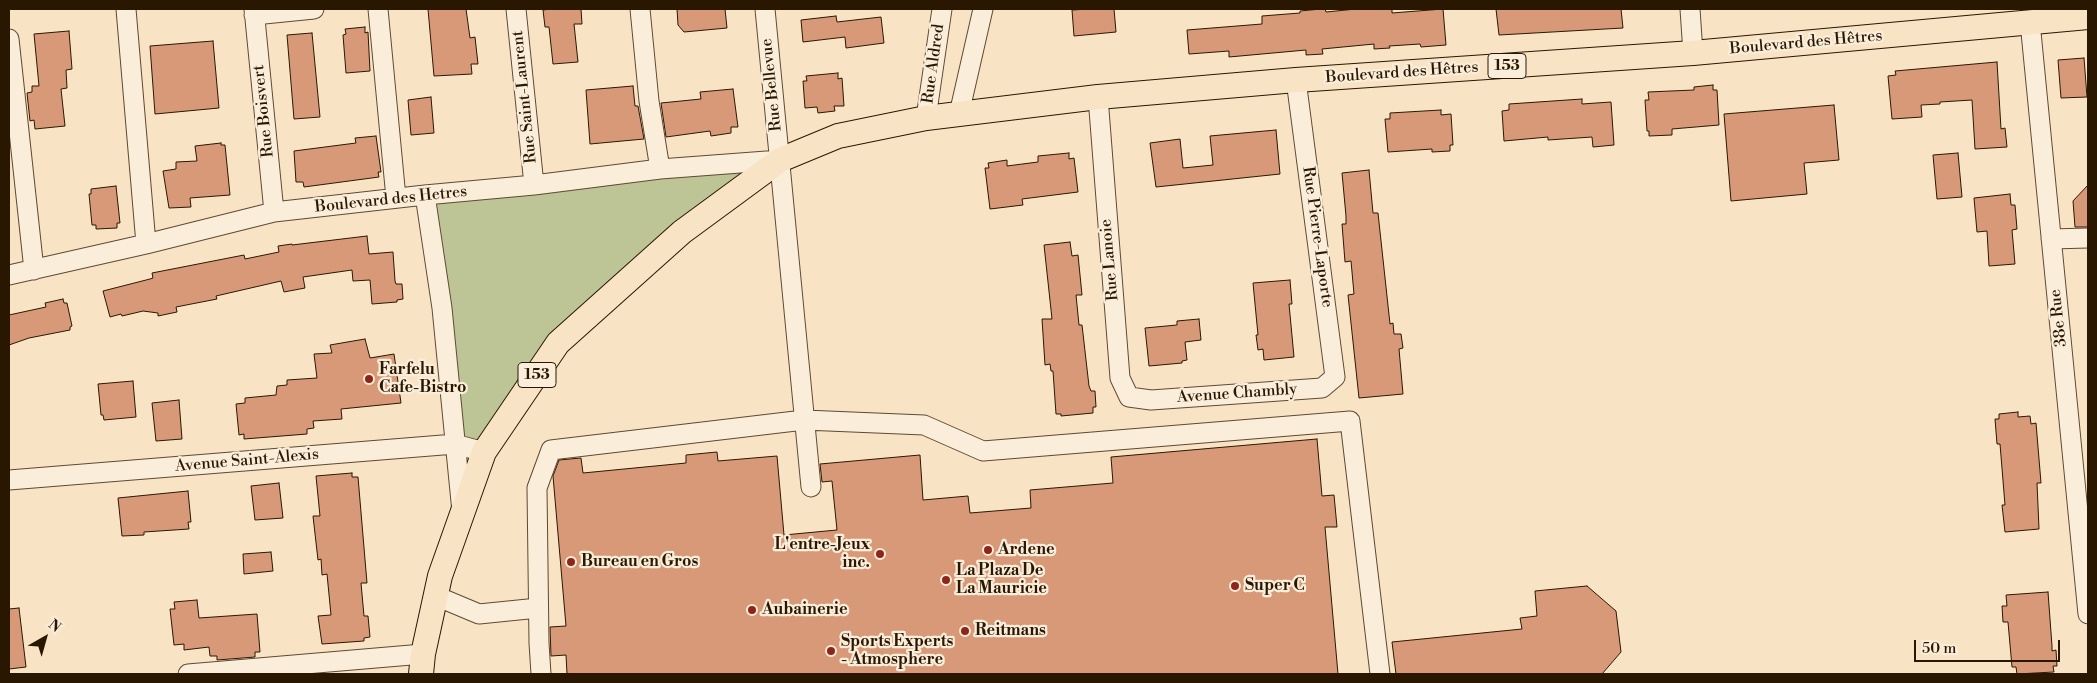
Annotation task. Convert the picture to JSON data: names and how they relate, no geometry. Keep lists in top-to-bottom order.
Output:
{
  "streets": {
    "main road": ["Boulevard des Hêtres", "153"],
    "street": [
      "Rue Aldred",
      "Rue Bellevue",
      "Rue Saint-Laurent",
      "Rue Boisvert",
      "Boulevard des Hetres",
      "Rue Pierre-Laporte",
      "Rue Lanoie",
      "38e Rue",
      "Avenue Chambly",
      "Avenue Saint-Alexis"
    ]
  },
  "crossings": [
    ["Boulevard des Hêtres", "Rue Aldred"],
    ["Boulevard des Hêtres", "153"],
    ["Boulevard des Hêtres", "Rue Pierre-Laporte"],
    ["Boulevard des Hêtres", "Rue Lanoie"],
    ["Boulevard des Hêtres", "38e Rue"],
    ["Rue Aldred", "153"],
    ["153", "Rue Bellevue"],
    ["153", "Boulevard des Hetres"],
    ["153", "Avenue Saint-Alexis"],
    ["Rue Bellevue", "Boulevard des Hetres"],
    ["Rue Saint-Laurent", "Boulevard des Hetres"],
    ["Rue Boisvert", "Boulevard des Hetres"],
    ["Rue Pierre-Laporte", "Avenue Chambly"],
    ["Rue Lanoie", "Avenue Chambly"]
  ],
  "places": [
    "Farfelu Cafe-Bistro",
    "Ardene",
    "L'entre-Jeux inc.",
    "Bureau en Gros",
    "La Plaza De La Mauricie",
    "Super C",
    "Aubainerie",
    "Reitmans",
    "Sports Experts - Atmosphere"
  ],
  "scale_bar": "50 m",
  "north": "top right"
}
